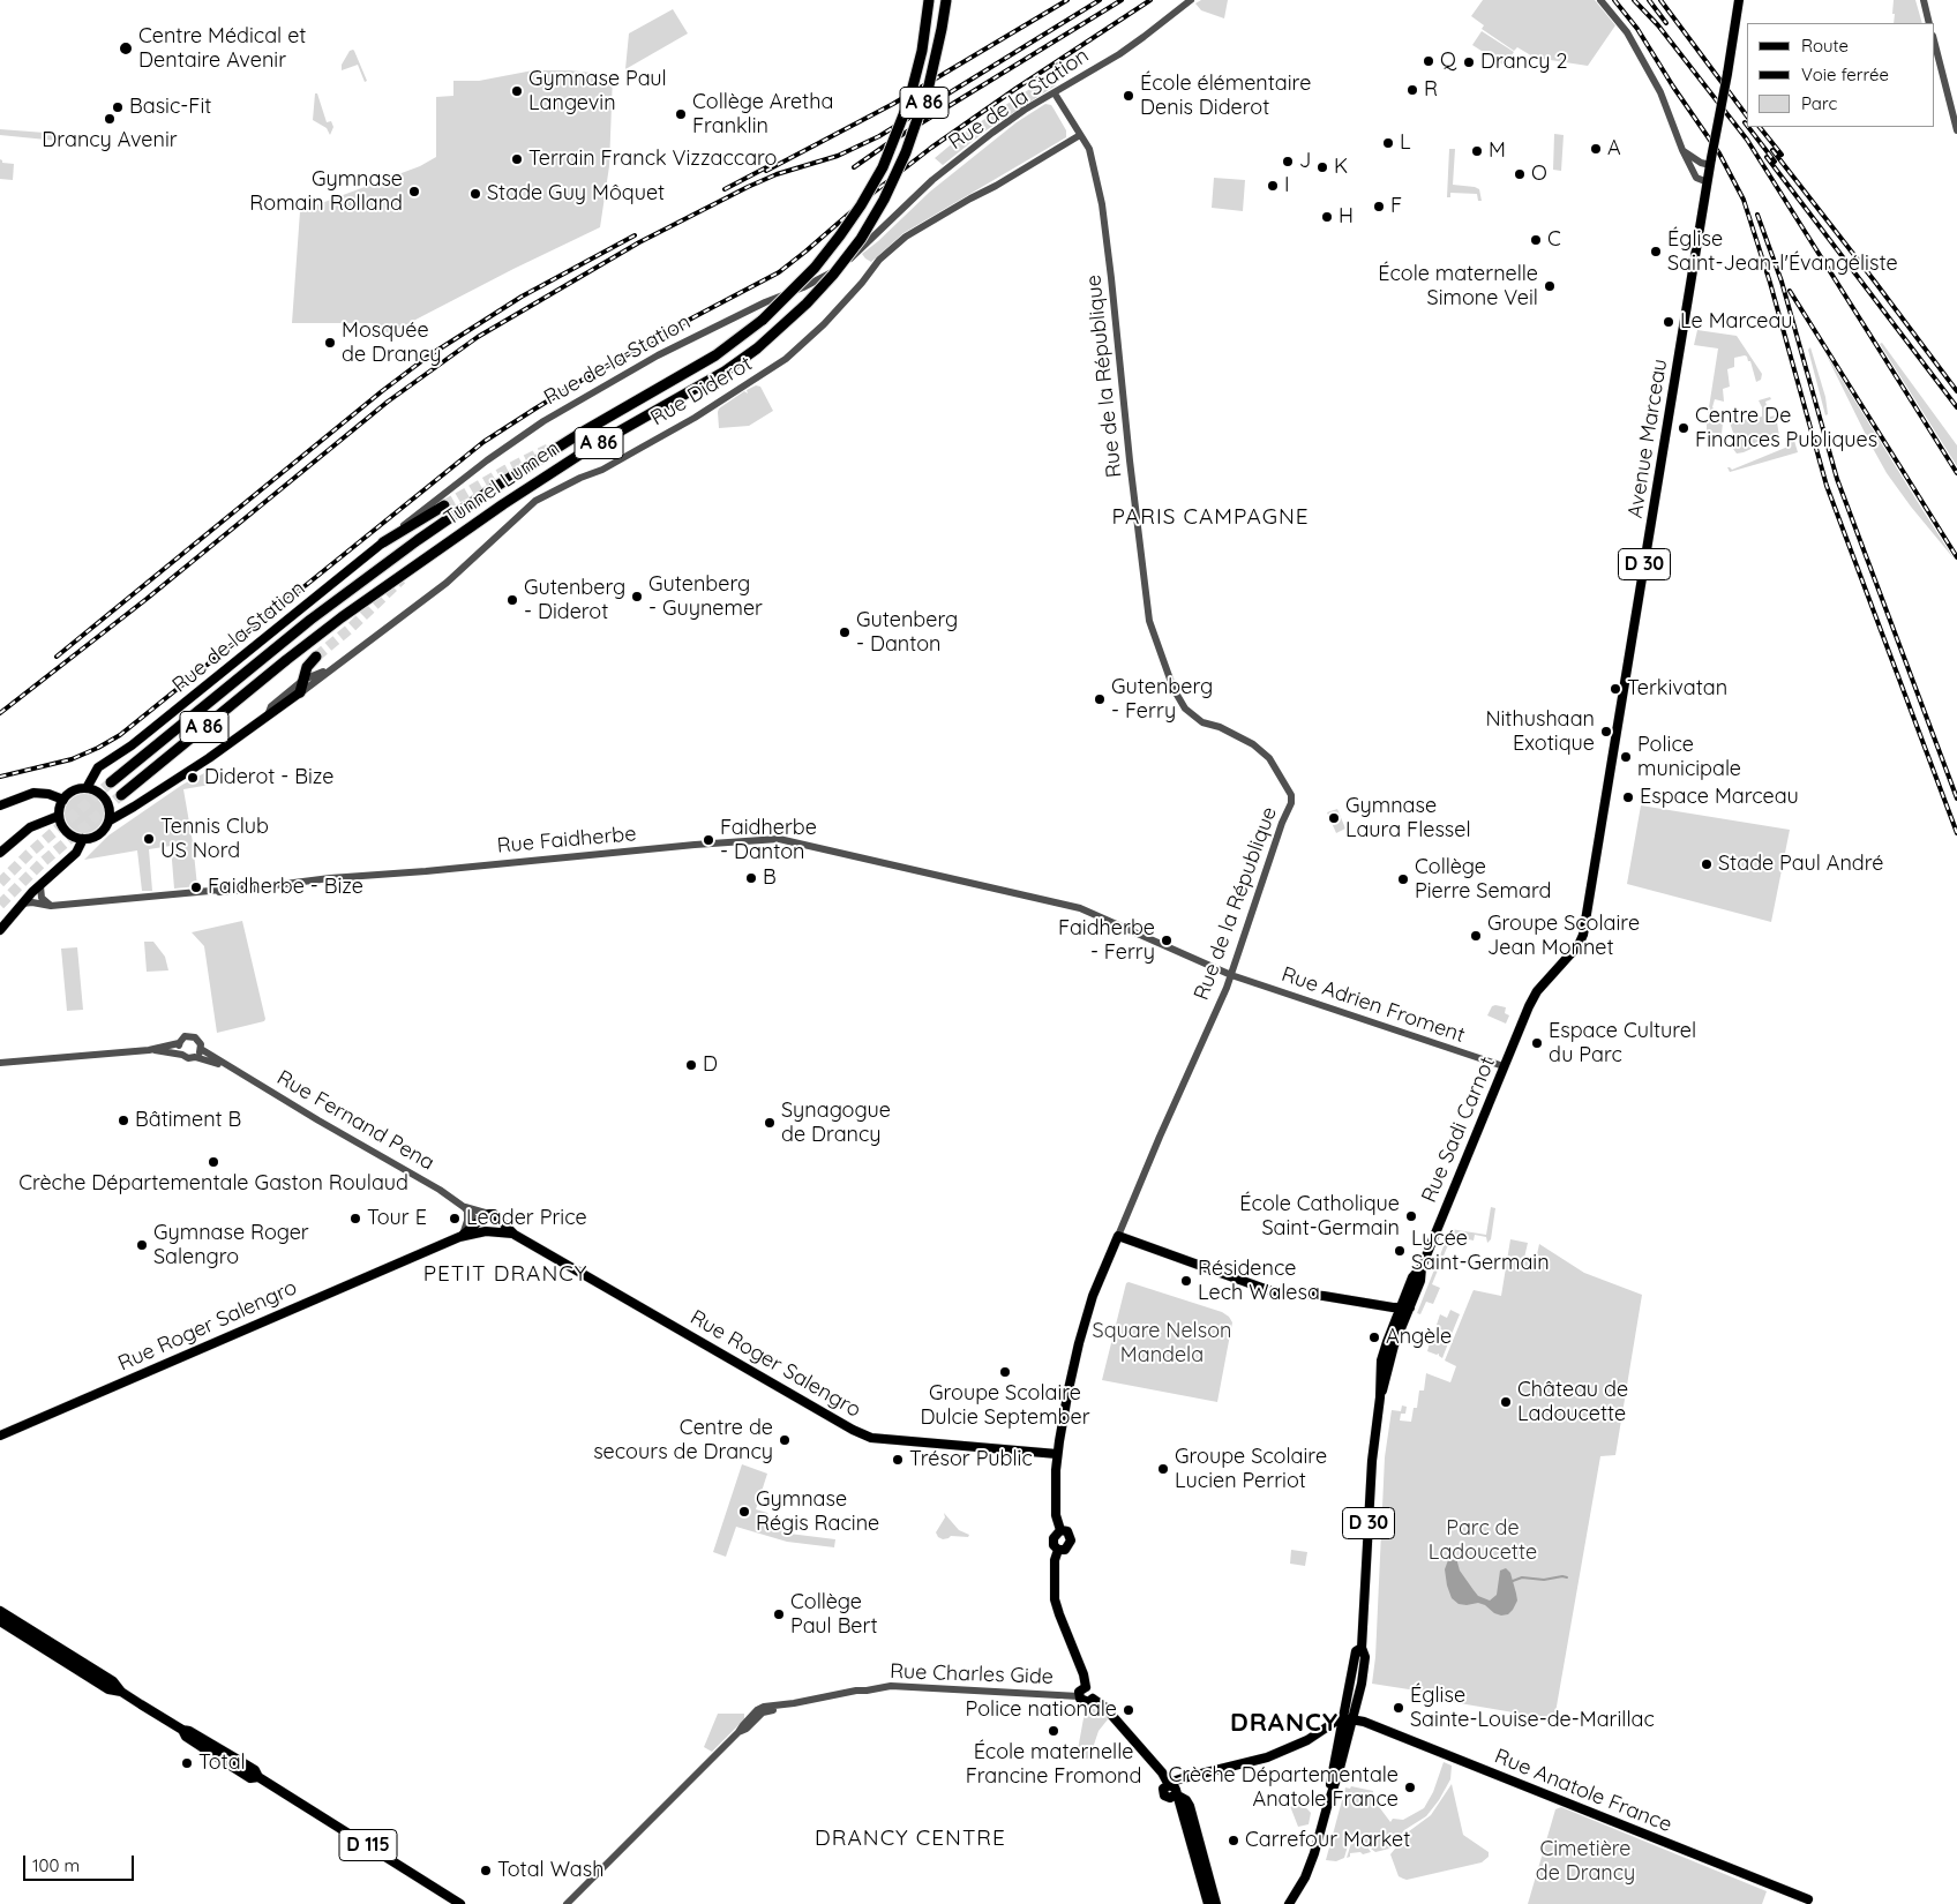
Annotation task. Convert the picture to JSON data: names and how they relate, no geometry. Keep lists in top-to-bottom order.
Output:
{
  "streets": {
    "highway": ["A 86", "Tunnel Lumen"],
    "main road": [
      "Rue de la Station",
      "Rue de la République",
      "Rue Diderot",
      "Avenue Marceau",
      "D 30",
      "Rue Sadi Carnot",
      "Rue Roger Salengro",
      "Rue Anatole France",
      "D 115"
    ],
    "street": [
      "Rue Faidherbe",
      "Rue Adrien Froment",
      "Rue Fernand Pena",
      "Rue Charles Gide"
    ]
  },
  "crossings": [
    ["Rue de la Station", "Rue de la République"],
    ["Rue de la Station", "Rue Diderot"],
    ["Rue de la République", "Rue Diderot"],
    ["Rue de la République", "Rue Faidherbe"],
    ["Rue de la République", "Rue Adrien Froment"],
    ["Rue de la République", "Rue Roger Salengro"],
    ["Avenue Marceau", "Rue Sadi Carnot"],
    ["D 30", "Rue Sadi Carnot"],
    ["D 30", "Rue Anatole France"],
    ["Rue Faidherbe", "Rue Adrien Froment"],
    ["Rue Adrien Froment", "Rue Sadi Carnot"],
    ["Rue Fernand Pena", "Rue Roger Salengro"],
    ["Rue Sadi Carnot", "Rue Anatole France"]
  ],
  "districts": [
    "PARIS CAMPAGNE",
    "PETIT DRANCY",
    "DRANCY",
    "DRANCY CENTRE"
  ],
  "parks": ["Square Nelson Mandela", "Parc de Ladoucette", "Cimetière de Drancy"],
  "places": [
    "Centre Médical et Dentaire Avenir",
    "Q",
    "Drancy 2",
    "R",
    "Gymnase Paul Langevin",
    "École élémentaire Denis Diderot",
    "Basic-Fit",
    "Collège Aretha Franklin",
    "Drancy Avenir",
    "L",
    "A",
    "M",
    "Terrain Franck Vizzaccaro",
    "J",
    "K",
    "O",
    "I",
    "Gymnase Romain Rolland",
    "Stade Guy Môquet",
    "F",
    "H",
    "C",
    "Église Saint-Jean-l'Évangéliste",
    "École maternelle Simone Veil",
    "Le Marceau",
    "Mosquée de Drancy",
    "Centre De Finances Publiques",
    "Gutenberg - Guynemer",
    "Gutenberg - Diderot",
    "Gutenberg - Danton",
    "Terkivatan",
    "Gutenberg - Ferry",
    "Nithushaan Exotique",
    "Police municipale",
    "Diderot - Bize",
    "Espace Marceau",
    "Gymnase Laura Flessel",
    "Tennis Club US Nord",
    "Faidherbe - Danton",
    "Stade Paul André",
    "B",
    "Collège Pierre Semard",
    "Faidherbe - Bize",
    "Groupe Scolaire Jean Monnet",
    "Faidherbe - Ferry",
    "Espace Culturel du Parc",
    "D",
    "Bâtiment B",
    "Synagogue de Drancy",
    "Crèche Départementale Gaston Roulaud",
    "École Catholique Saint-Germain",
    "Tour E",
    "Leader Price",
    "Gymnase Roger Salengro",
    "Lycée Saint-Germain",
    "Résidence Lech Walesa",
    "Angèle",
    "Groupe Scolaire Dulcie September",
    "Château de Ladoucette",
    "Centre de secours de Drancy",
    "Trésor Public",
    "Groupe Scolaire Lucien Perriot",
    "Gymnase Régis Racine",
    "Collège Paul Bert",
    "Église Sainte-Louise-de-Marillac",
    "Police nationale",
    "École maternelle Francine Fromond",
    "Total",
    "Crèche Départementale Anatole France",
    "Carrefour Market",
    "Total Wash"
  ],
  "legend": ["Route", "Voie ferrée", "Parc"],
  "scale_bar": "100 m"
}
